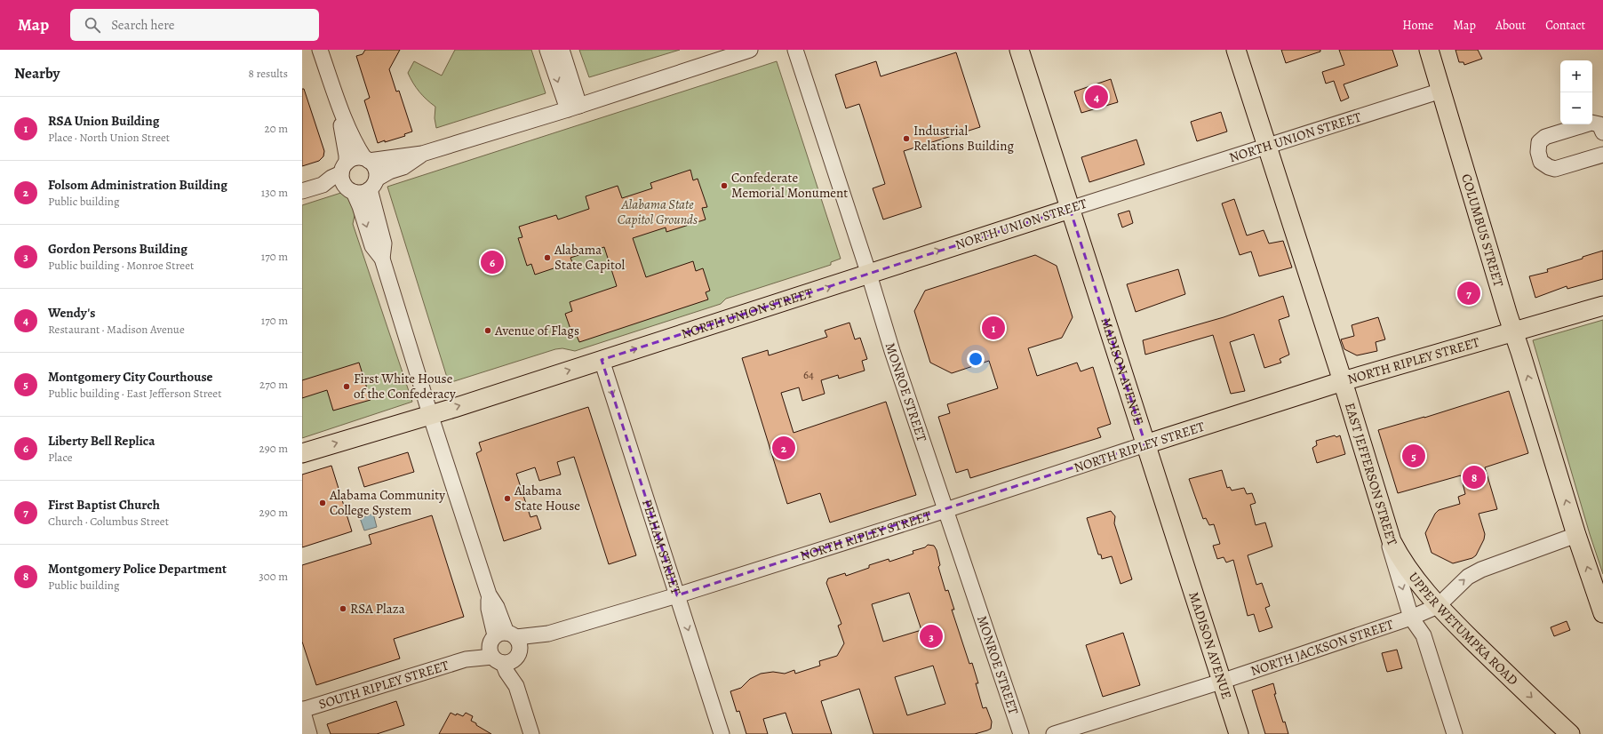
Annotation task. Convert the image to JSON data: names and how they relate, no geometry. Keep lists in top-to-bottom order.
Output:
{
  "streets": {
    "main road": [
      "NORTH UNION STREET",
      "COLUMBUS STREET",
      "NORTH RIPLEY STREET",
      "MADISON AVENUE",
      "EAST JEFFERSON STREET",
      "UPPER WETUMPKA ROAD"
    ],
    "street": [
      "MONROE STREET",
      "PELHAM STREET",
      "NORTH JACKSON STREET",
      "SOUTH RIPLEY STREET"
    ]
  },
  "crossings": [
    ["NORTH UNION STREET", "COLUMBUS STREET"],
    ["NORTH UNION STREET", "MADISON AVENUE"],
    ["NORTH UNION STREET", "MONROE STREET"],
    ["NORTH UNION STREET", "EAST JEFFERSON STREET"],
    ["NORTH UNION STREET", "PELHAM STREET"],
    ["COLUMBUS STREET", "NORTH RIPLEY STREET"],
    ["COLUMBUS STREET", "NORTH JACKSON STREET"],
    ["NORTH RIPLEY STREET", "MADISON AVENUE"],
    ["NORTH RIPLEY STREET", "MONROE STREET"],
    ["NORTH RIPLEY STREET", "EAST JEFFERSON STREET"],
    ["NORTH RIPLEY STREET", "PELHAM STREET"],
    ["NORTH RIPLEY STREET", "SOUTH RIPLEY STREET"],
    ["MADISON AVENUE", "NORTH JACKSON STREET"],
    ["EAST JEFFERSON STREET", "UPPER WETUMPKA ROAD"],
    ["EAST JEFFERSON STREET", "NORTH JACKSON STREET"],
    ["PELHAM STREET", "SOUTH RIPLEY STREET"],
    ["UPPER WETUMPKA ROAD", "NORTH JACKSON STREET"]
  ],
  "one_way": [
    "NORTH UNION STREET",
    "COLUMBUS STREET",
    "PELHAM STREET",
    "UPPER WETUMPKA ROAD"
  ],
  "parks": ["Alabama State Capitol Grounds"],
  "places": [
    "Industrial Relations Building",
    "Confederate Memorial Monument",
    "Alabama State Capitol",
    "Avenue of Flags",
    "First White House of the Confederacy",
    "Alabama State House",
    "Alabama Community College System",
    "RSA Plaza"
  ],
  "house_numbers": ["64"],
  "page": {
    "header": "Map",
    "search": "Search here",
    "nav": [
      "Home",
      "Map",
      "About",
      "Contact"
    ],
    "heading": ["Nearby", "8 results"],
    "map_buttons": ["+", "−"],
    "pins": [
      "4",
      "6",
      "7",
      "1",
      "2",
      "5",
      "8",
      "3"
    ],
    "list": [
      {
        "mark": "1",
        "name": "RSA Union Building",
        "note": "Place · North Union Street",
        "value": "20 m"
      },
      {
        "mark": "2",
        "name": "Folsom Administration Building",
        "note": "Public building",
        "value": "130 m"
      },
      {
        "mark": "3",
        "name": "Gordon Persons Building",
        "note": "Public building · Monroe Street",
        "value": "170 m"
      },
      {
        "mark": "4",
        "name": "Wendy's",
        "note": "Restaurant · Madison Avenue",
        "value": "170 m"
      },
      {
        "mark": "5",
        "name": "Montgomery City Courthouse",
        "note": "Public building · East Jefferson Street",
        "value": "270 m"
      },
      {
        "mark": "6",
        "name": "Liberty Bell Replica",
        "note": "Place",
        "value": "290 m"
      },
      {
        "mark": "7",
        "name": "First Baptist Church",
        "note": "Church · Columbus Street",
        "value": "290 m"
      },
      {
        "mark": "8",
        "name": "Montgomery Police Department",
        "note": "Public building",
        "value": "300 m"
      }
    ]
  }
}
